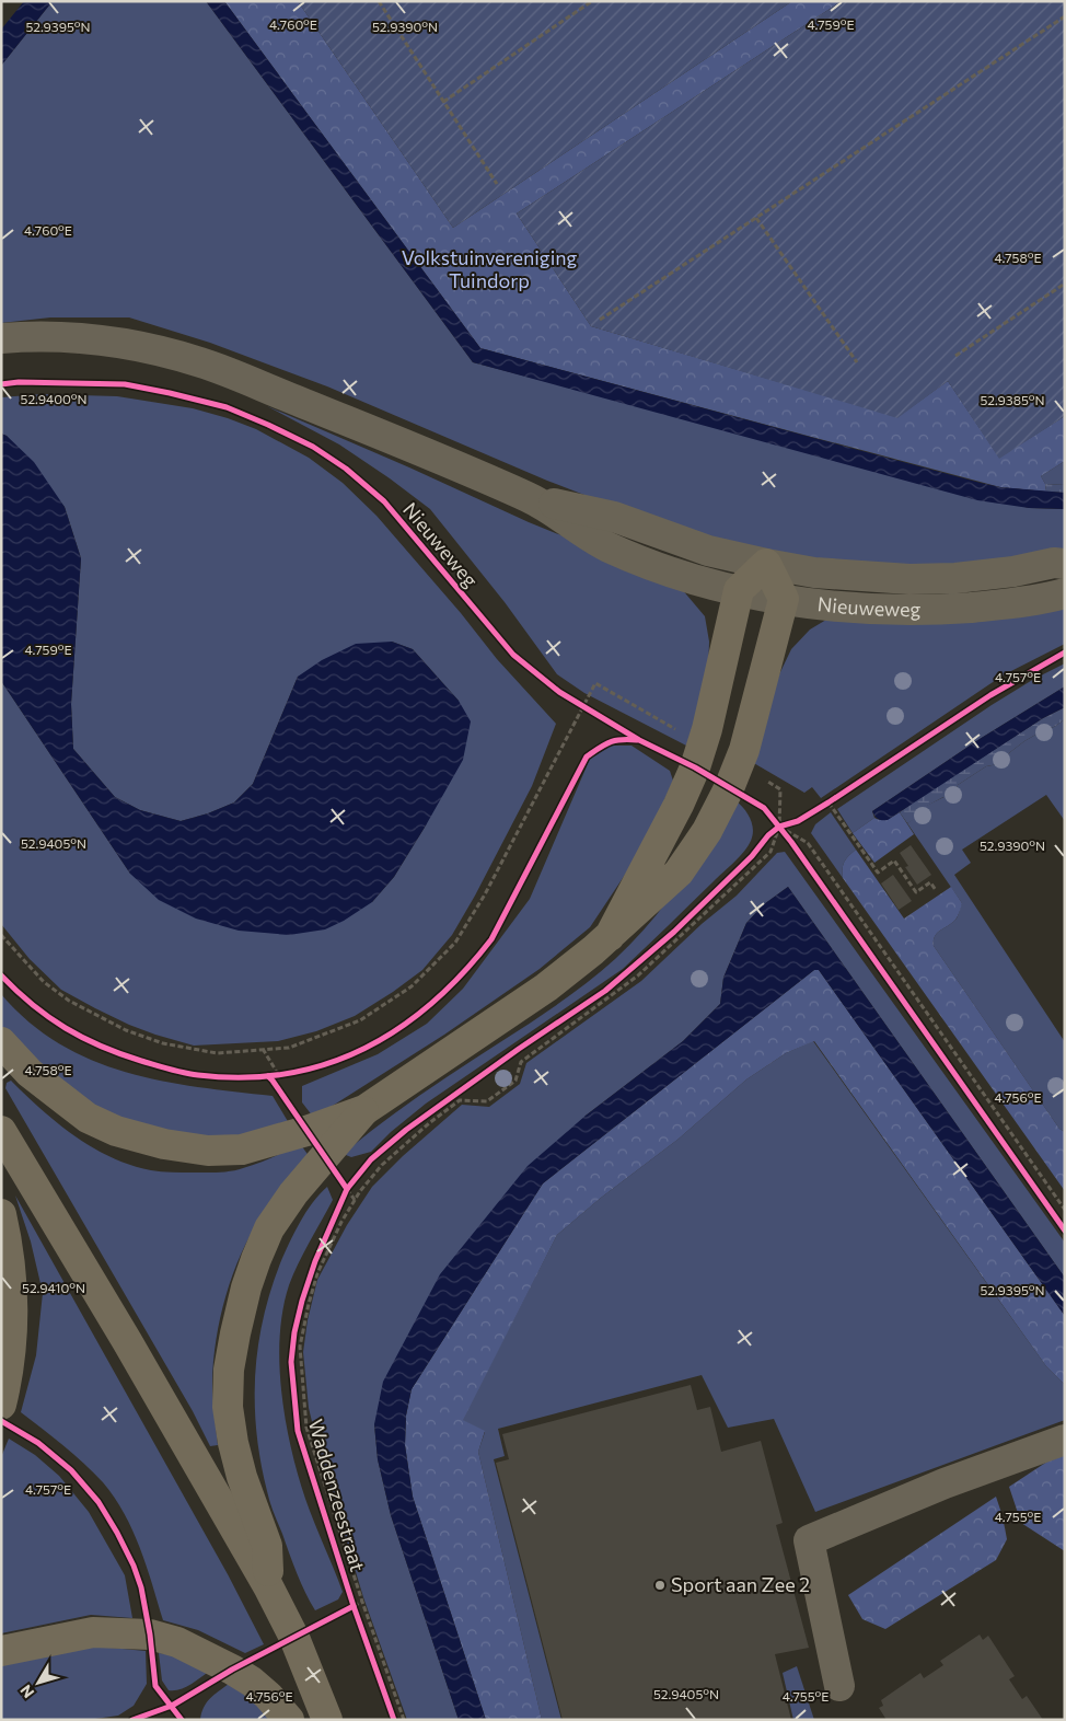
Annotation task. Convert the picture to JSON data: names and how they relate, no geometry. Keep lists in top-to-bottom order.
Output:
{
  "streets": {
    "street": ["Nieuweweg"],
    "cycle path": ["Waddenzeestraat"]
  },
  "parks": ["Volkstuinvereniging Tuindorp"],
  "places": ["Sport aan Zee 2"],
  "north": "bottom left",
  "coordinates": [
    "4.760°E",
    "4.759°E",
    "52.9395°N",
    "52.9390°N",
    "4.758°E",
    "52.9400°N",
    "52.9385°N",
    "4.757°E",
    "52.9405°N",
    "4.756°E",
    "52.9410°N",
    "4.755°E"
  ]
}
